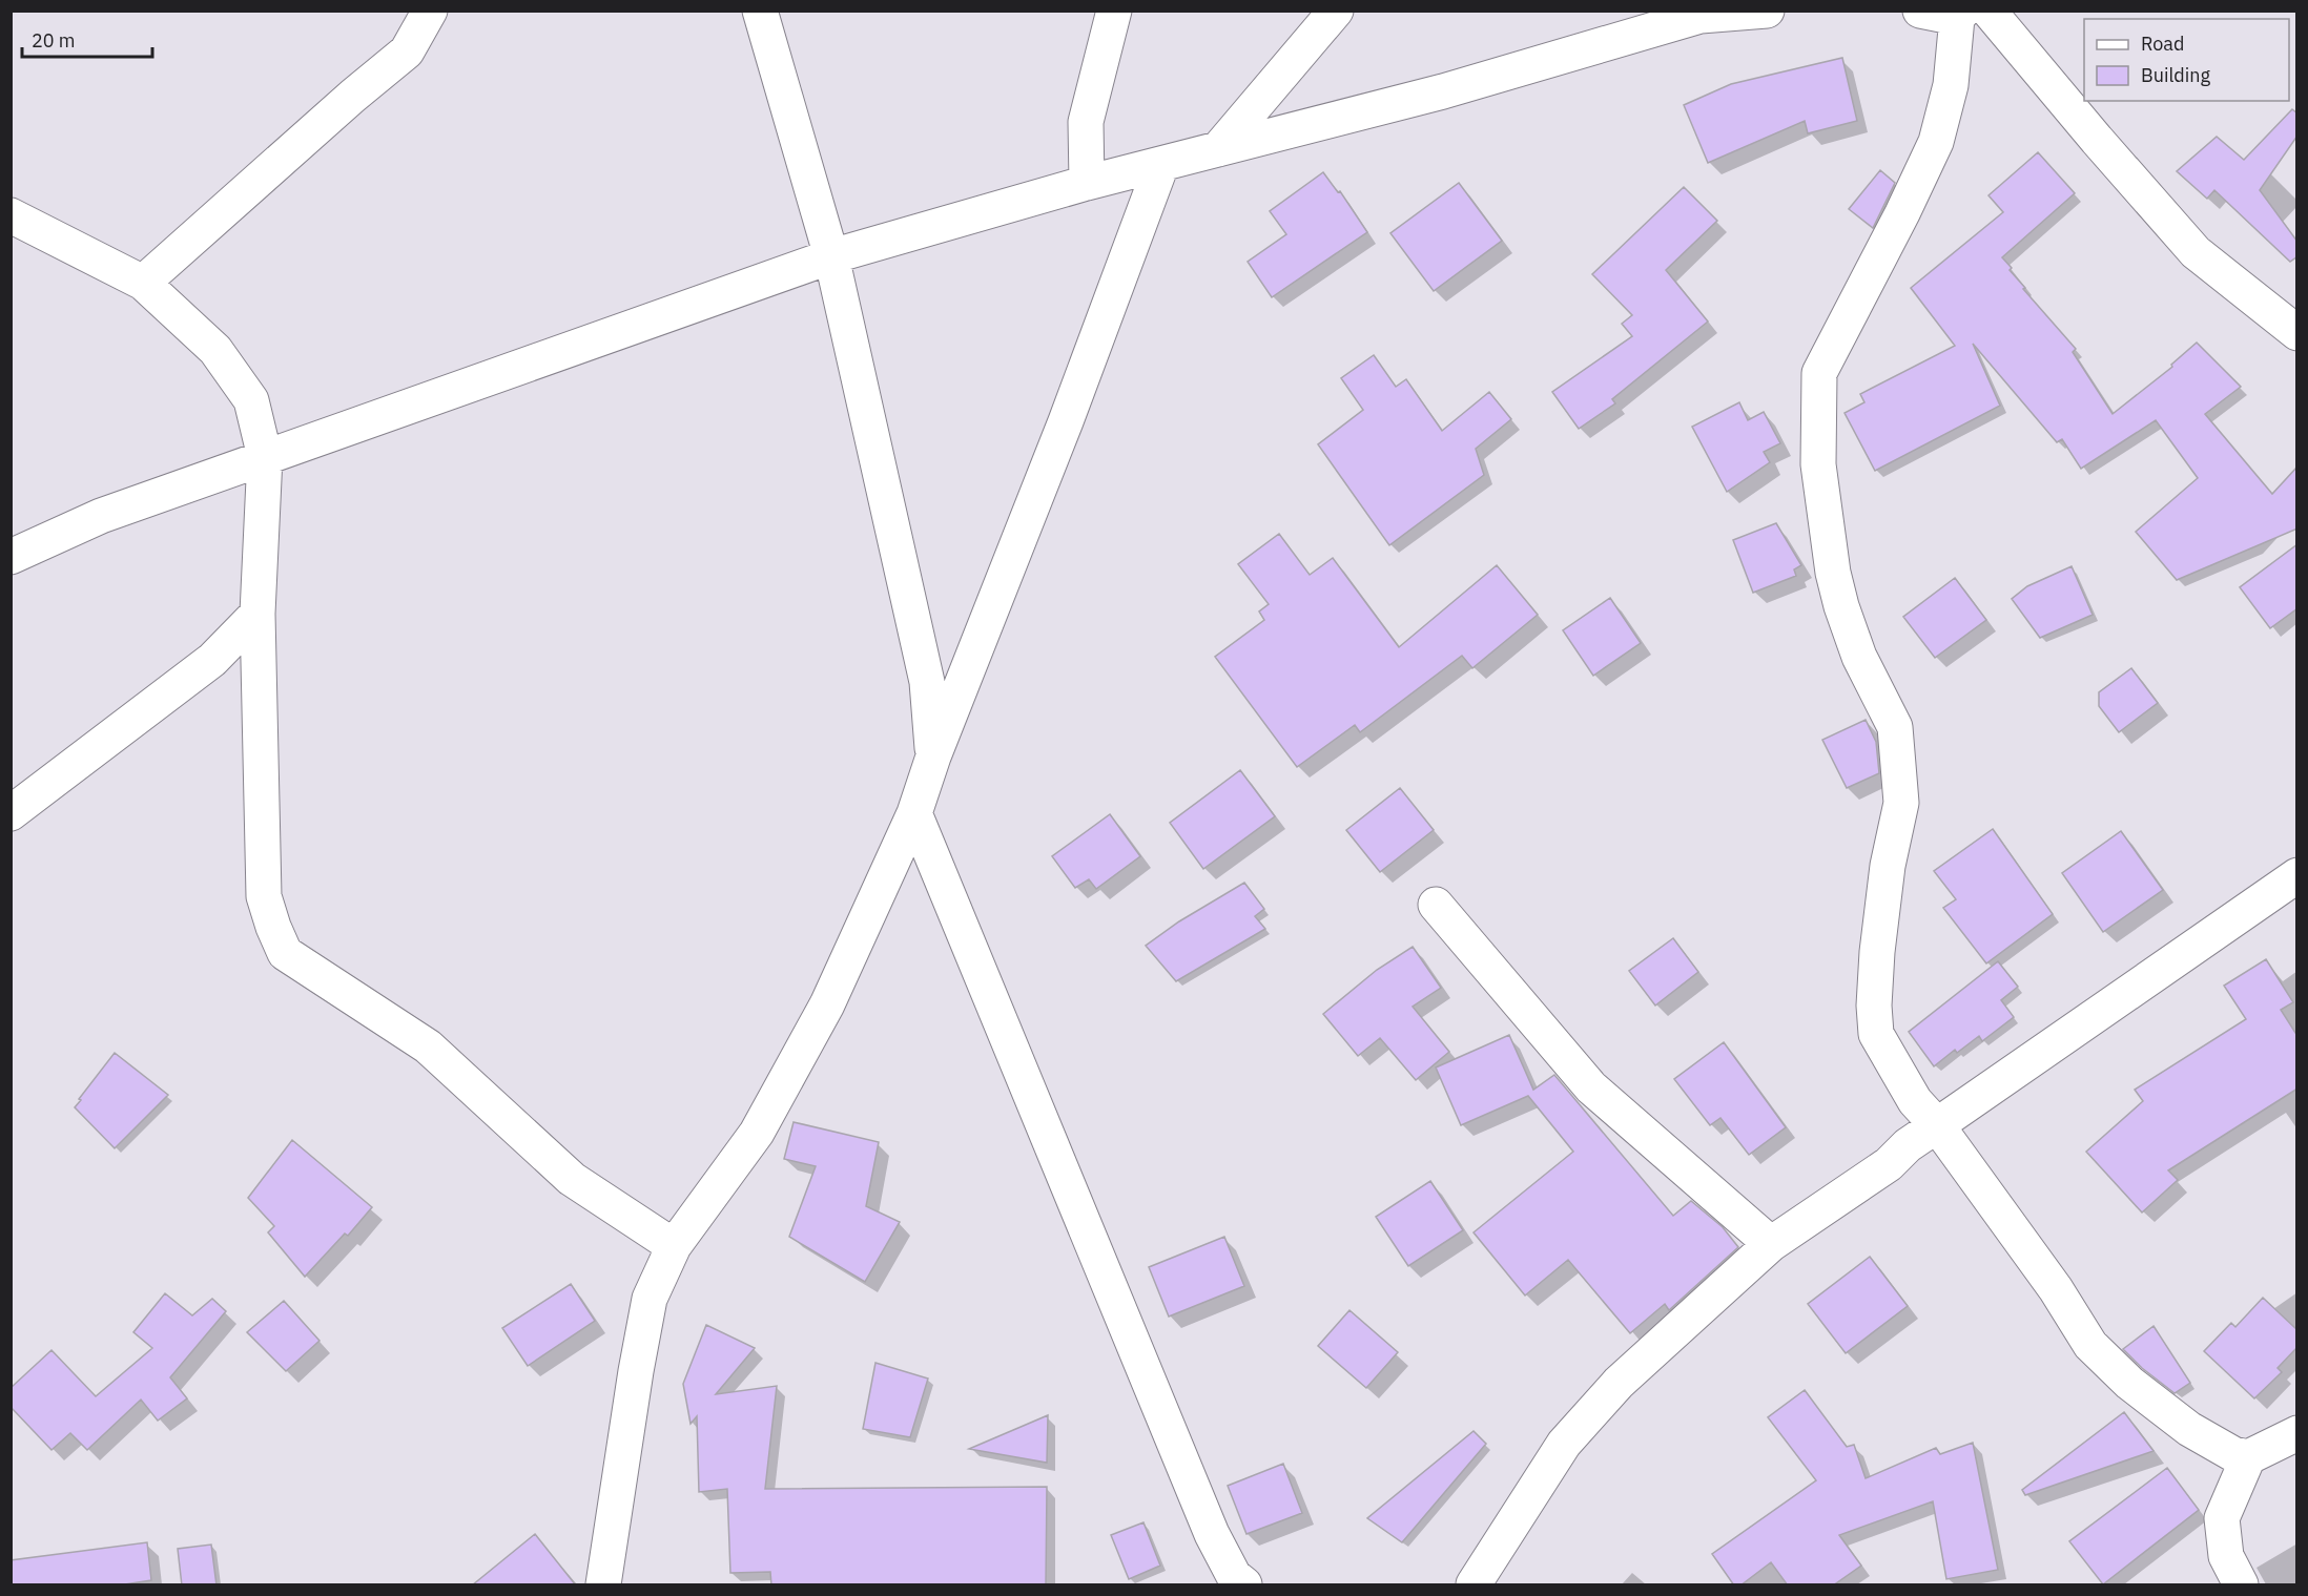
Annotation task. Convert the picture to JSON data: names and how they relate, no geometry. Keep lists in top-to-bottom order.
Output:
{
  "legend": ["Road", "Building"],
  "scale_bar": "20 m"
}
